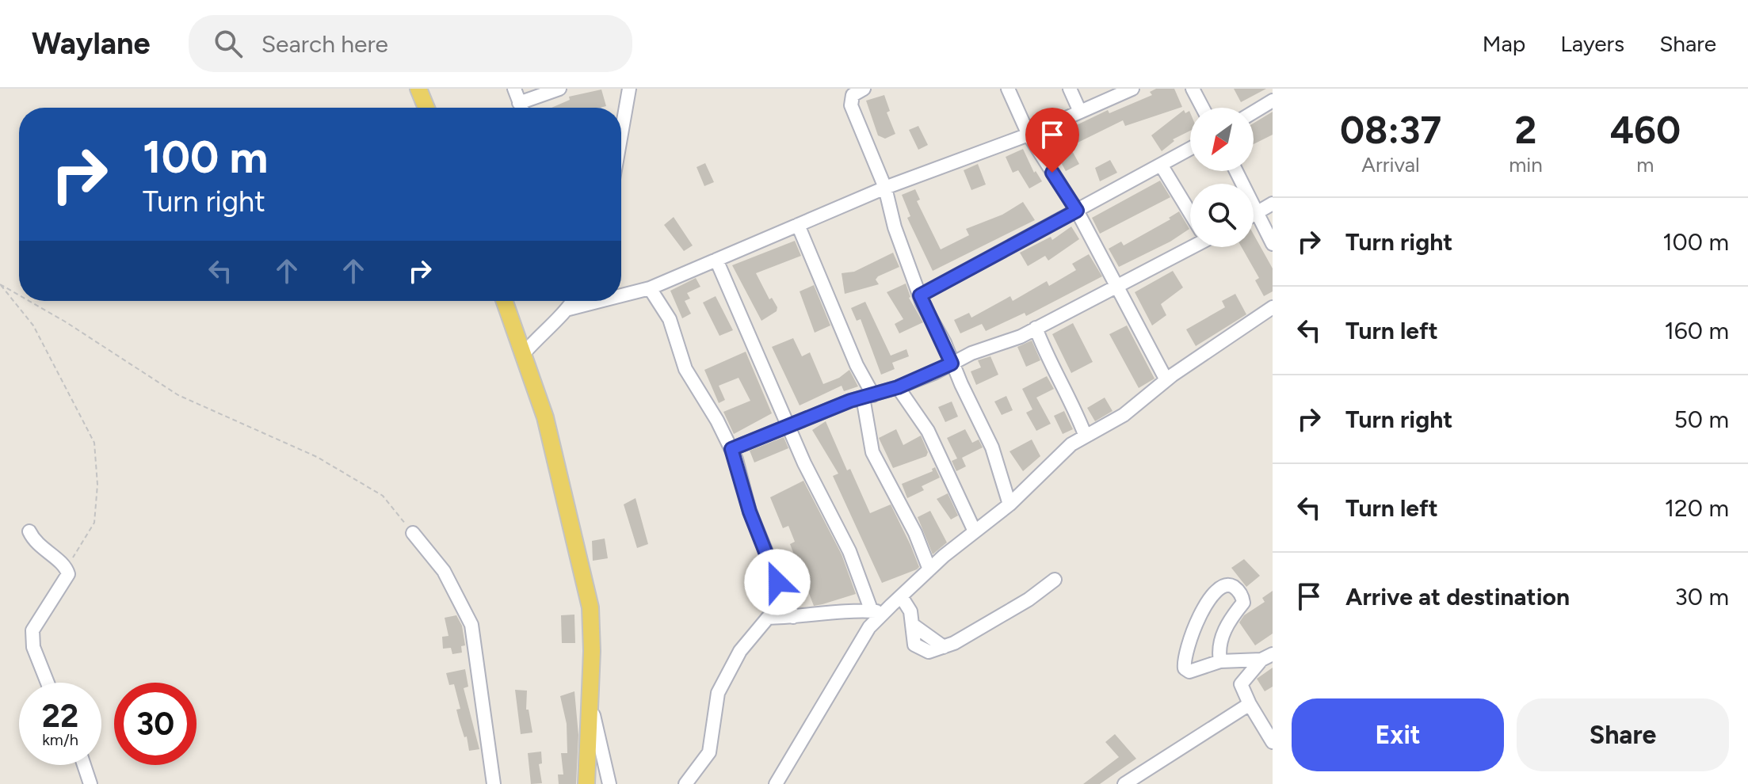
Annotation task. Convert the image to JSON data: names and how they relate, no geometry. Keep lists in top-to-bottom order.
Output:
{
  "north": "bottom left",
  "page": {
    "header": "Waylane",
    "search": "Search here",
    "nav": ["Map", "Layers", "Share"],
    "eta": [
      "08:37",
      "Arrival",
      "2",
      "min",
      "460",
      "m"
    ],
    "turn": ["100 m", "Turn right"],
    "list": [
      {
        "name": "Turn right",
        "value": "100 m"
      },
      {
        "name": "Turn left",
        "value": "160 m"
      },
      {
        "name": "Turn right",
        "value": "50 m"
      },
      {
        "name": "Turn left",
        "value": "120 m"
      },
      {
        "name": "Arrive at destination",
        "value": "30 m"
      }
    ],
    "speed": "22 km/h",
    "limit": "30",
    "buttons": ["Exit", "Share"]
  }
}
